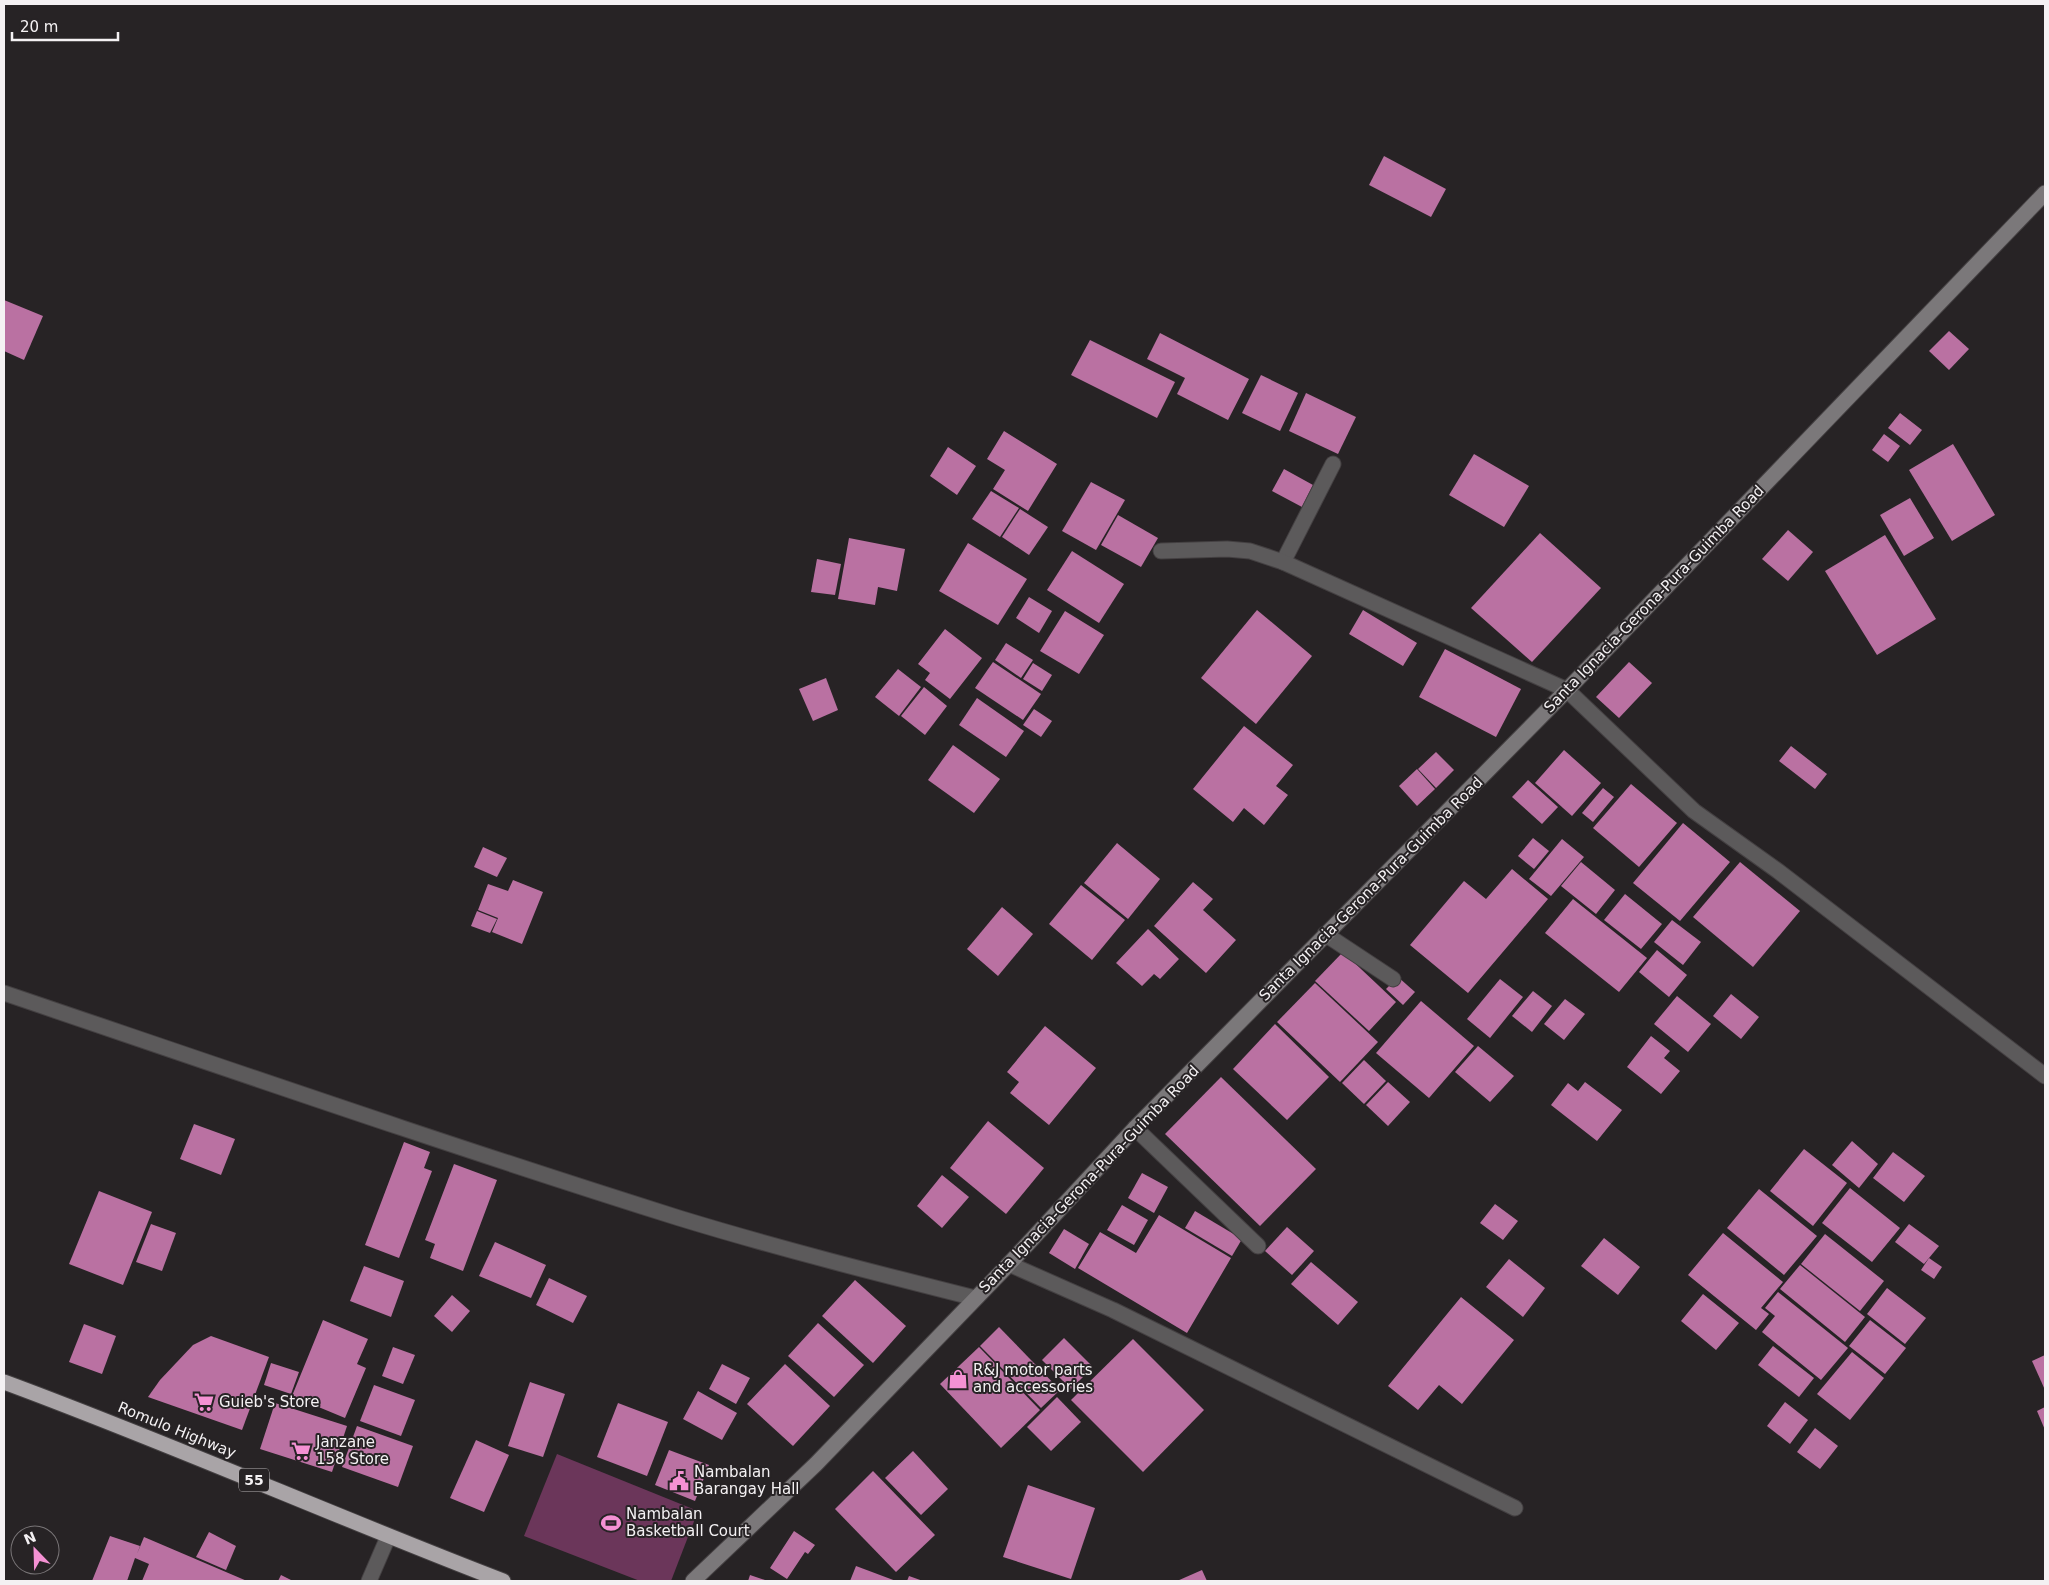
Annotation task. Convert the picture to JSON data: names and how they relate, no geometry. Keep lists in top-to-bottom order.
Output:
{
  "streets": {
    "highway": ["Romulo Highway", "55"],
    "main road": ["Santa Ignacia-Gerona-Pura-Guimba Road"]
  },
  "places": {
    "shop": ["R&J motor parts and accessories"],
    "supermarket": ["Guieb's Store", "Janzane 158 Store"],
    "public building": ["Nambalan Barangay Hall"],
    "sports": ["Nambalan Basketball Court"]
  },
  "scale_bar": "20 m",
  "north": "top left"
}
